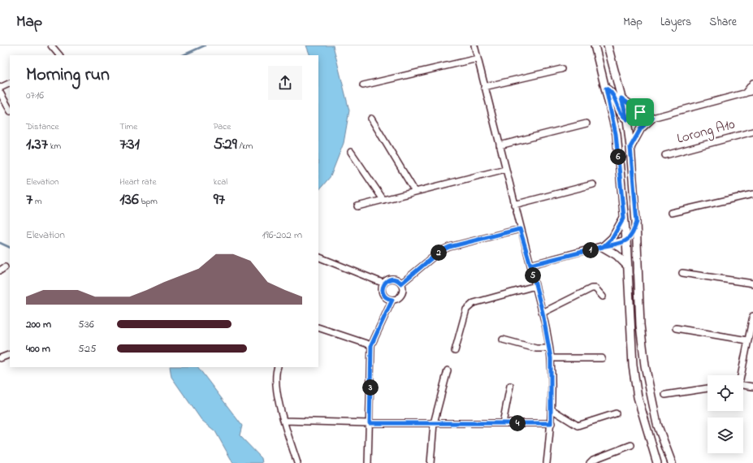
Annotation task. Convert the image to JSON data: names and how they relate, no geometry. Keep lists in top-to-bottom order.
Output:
{
  "streets": {
    "street": ["Lorong A10"]
  },
  "page": {
    "header": "Map",
    "nav": ["Map", "Layers", "Share"],
    "heading": ["Morning run", "07:16"],
    "stats": [
      ["Distance", "1.37 km"],
      ["Time", "7:31"],
      ["Pace", "5:29 /km"],
      ["Elevation", "7 m"],
      ["Heart rate", "136 bpm"],
      ["kcal", "97"]
    ],
    "pins": [
      "6",
      "1",
      "2",
      "5",
      "3",
      "4"
    ],
    "chart": ["Elevation", "196–202 m"],
    "list": [
      {
        "name": "200 m",
        "note": "5:36"
      },
      {
        "name": "400 m",
        "note": "5:25"
      }
    ]
  }
}
